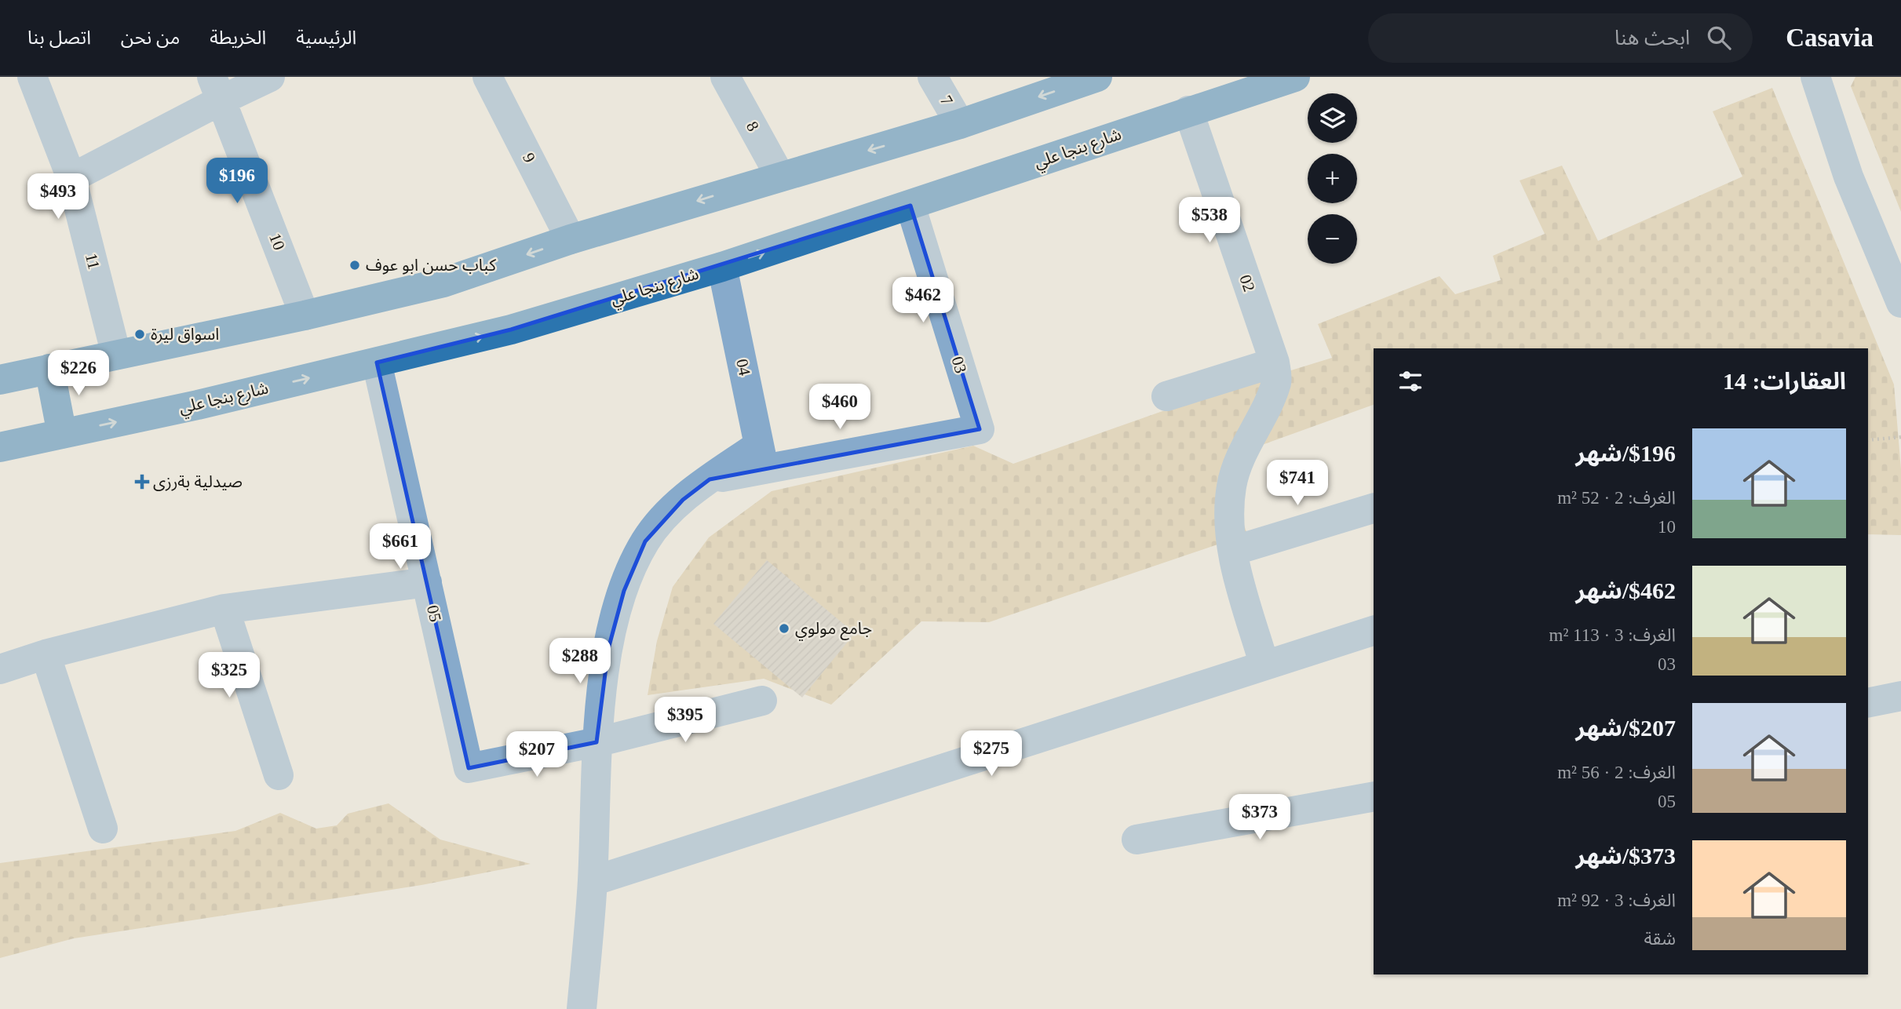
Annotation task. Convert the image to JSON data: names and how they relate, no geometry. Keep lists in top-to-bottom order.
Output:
{
  "streets": {
    "main road": ["شارع بنجا علي"],
    "street": [
      "7",
      "8",
      "9",
      "10",
      "11",
      "02",
      "03",
      "04",
      "05"
    ]
  },
  "crossings": [
    ["شارع بنجا علي", "02"],
    ["شارع بنجا علي", "03"],
    ["شارع بنجا علي", "04"],
    ["شارع بنجا علي", "05"],
    ["03", "04"]
  ],
  "places": {
    "other": ["كباب حسن ابو عوف", "اسواق ليرة", "جامع مولوي"],
    "health": ["صيدلية بةرزى"]
  },
  "page": {
    "header": "Casavia",
    "search": "ابحث هنا",
    "nav": [
      "الرئيسية",
      "الخريطة",
      "من نحن",
      "اتصل بنا"
    ],
    "map_buttons": ["+", "−"],
    "price": [
      "$196",
      "$493",
      "$538",
      "$462",
      "$226",
      "$460",
      "$741",
      "$661",
      "$288",
      "$325",
      "$395",
      "$275",
      "$207",
      "$373"
    ],
    "heading": "العقارات: 14",
    "list": [
      {
        "name": "$196/شهر",
        "note": "الغرف: 2 · 52 m² · 10"
      },
      {
        "name": "$462/شهر",
        "note": "الغرف: 3 · 113 m² · 03"
      },
      {
        "name": "$207/شهر",
        "note": "الغرف: 2 · 56 m² · 05"
      },
      {
        "name": "$373/شهر",
        "note": "الغرف: 3 · 92 m² · شقة"
      }
    ]
  }
}
